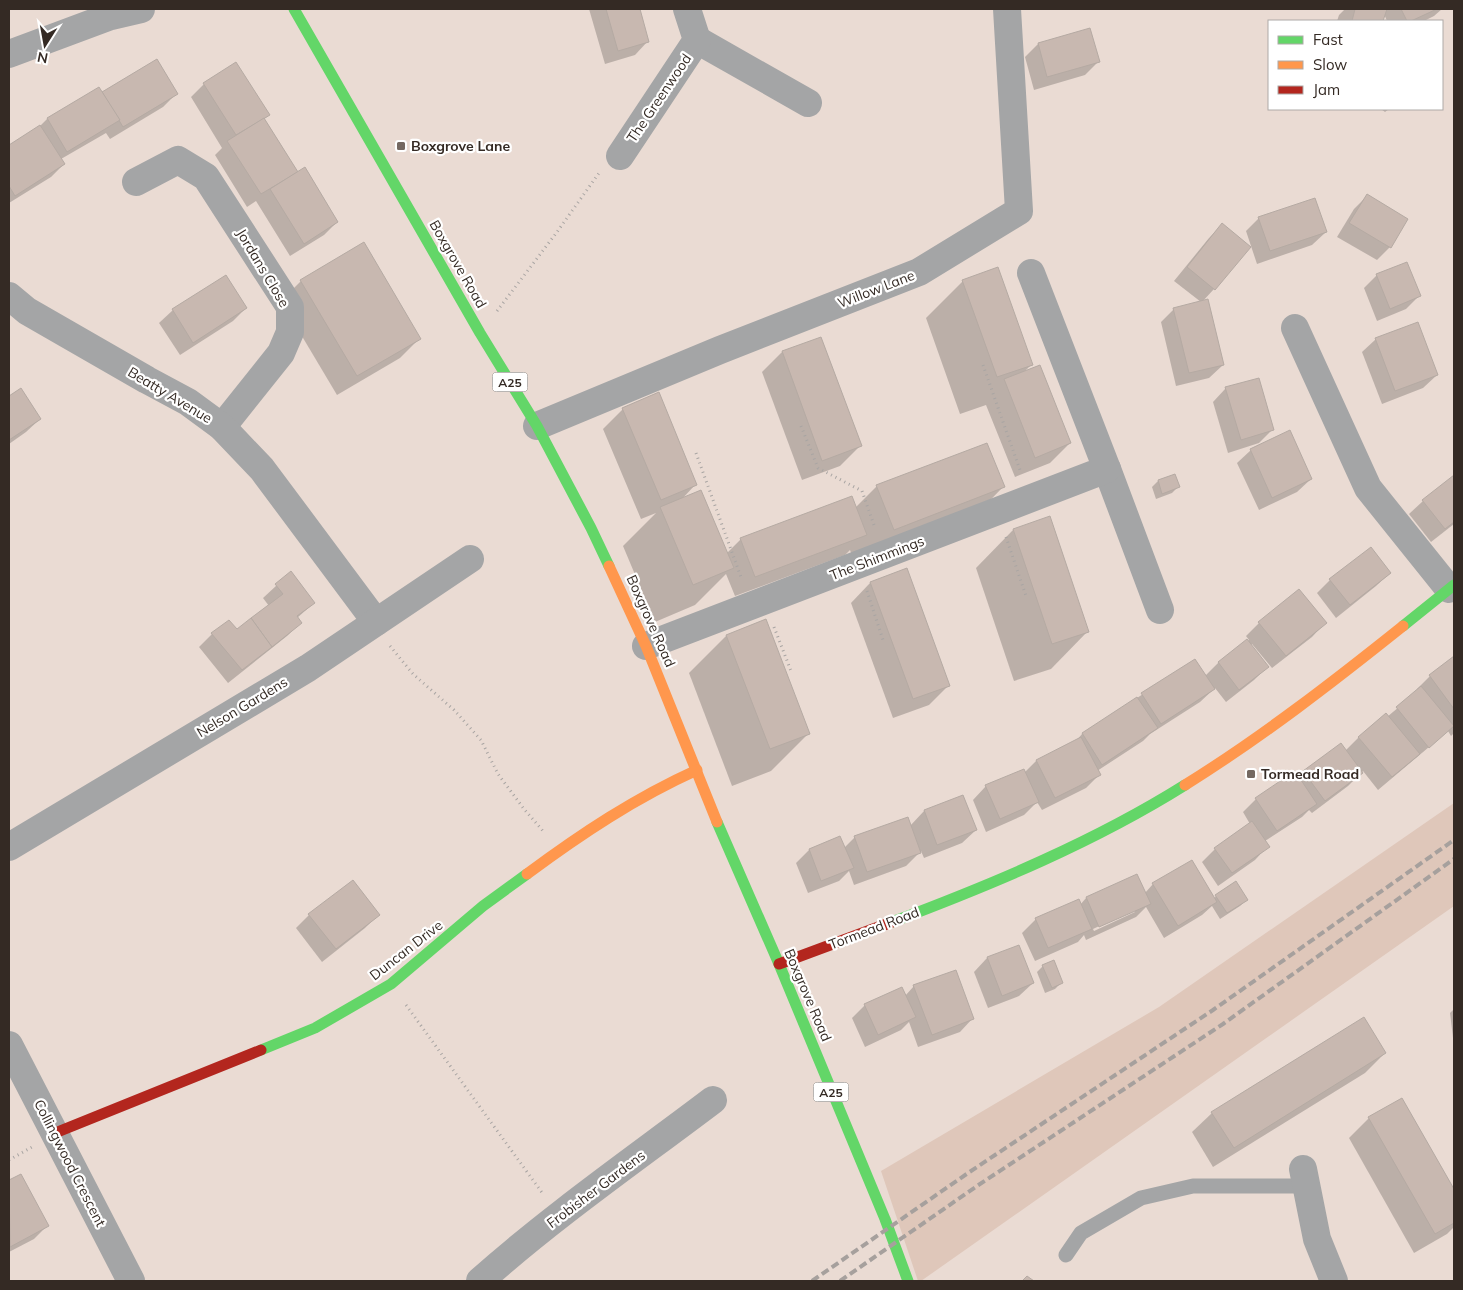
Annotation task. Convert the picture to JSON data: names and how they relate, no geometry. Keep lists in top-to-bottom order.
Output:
{
  "streets": {
    "street": [
      "The Greenwood",
      "Boxgrove Road",
      "Jordans Close",
      "Willow Lane",
      "A25",
      "Beatty Avenue",
      "The Shimmings",
      "Nelson Gardens",
      "Tormead Road",
      "Duncan Drive",
      "Collingwood Crescent",
      "Frobisher Gardens"
    ]
  },
  "crossings": [
    ["Boxgrove Road", "Willow Lane"],
    ["Boxgrove Road", "The Shimmings"],
    ["Boxgrove Road", "Tormead Road"],
    ["Boxgrove Road", "Duncan Drive"],
    ["Jordans Close", "Beatty Avenue"],
    ["Beatty Avenue", "Nelson Gardens"],
    ["Duncan Drive", "Collingwood Crescent"]
  ],
  "places": {
    "transit": ["Boxgrove Lane", "Tormead Road"]
  },
  "legend": ["Fast", "Slow", "Jam"],
  "north": "bottom"
}
